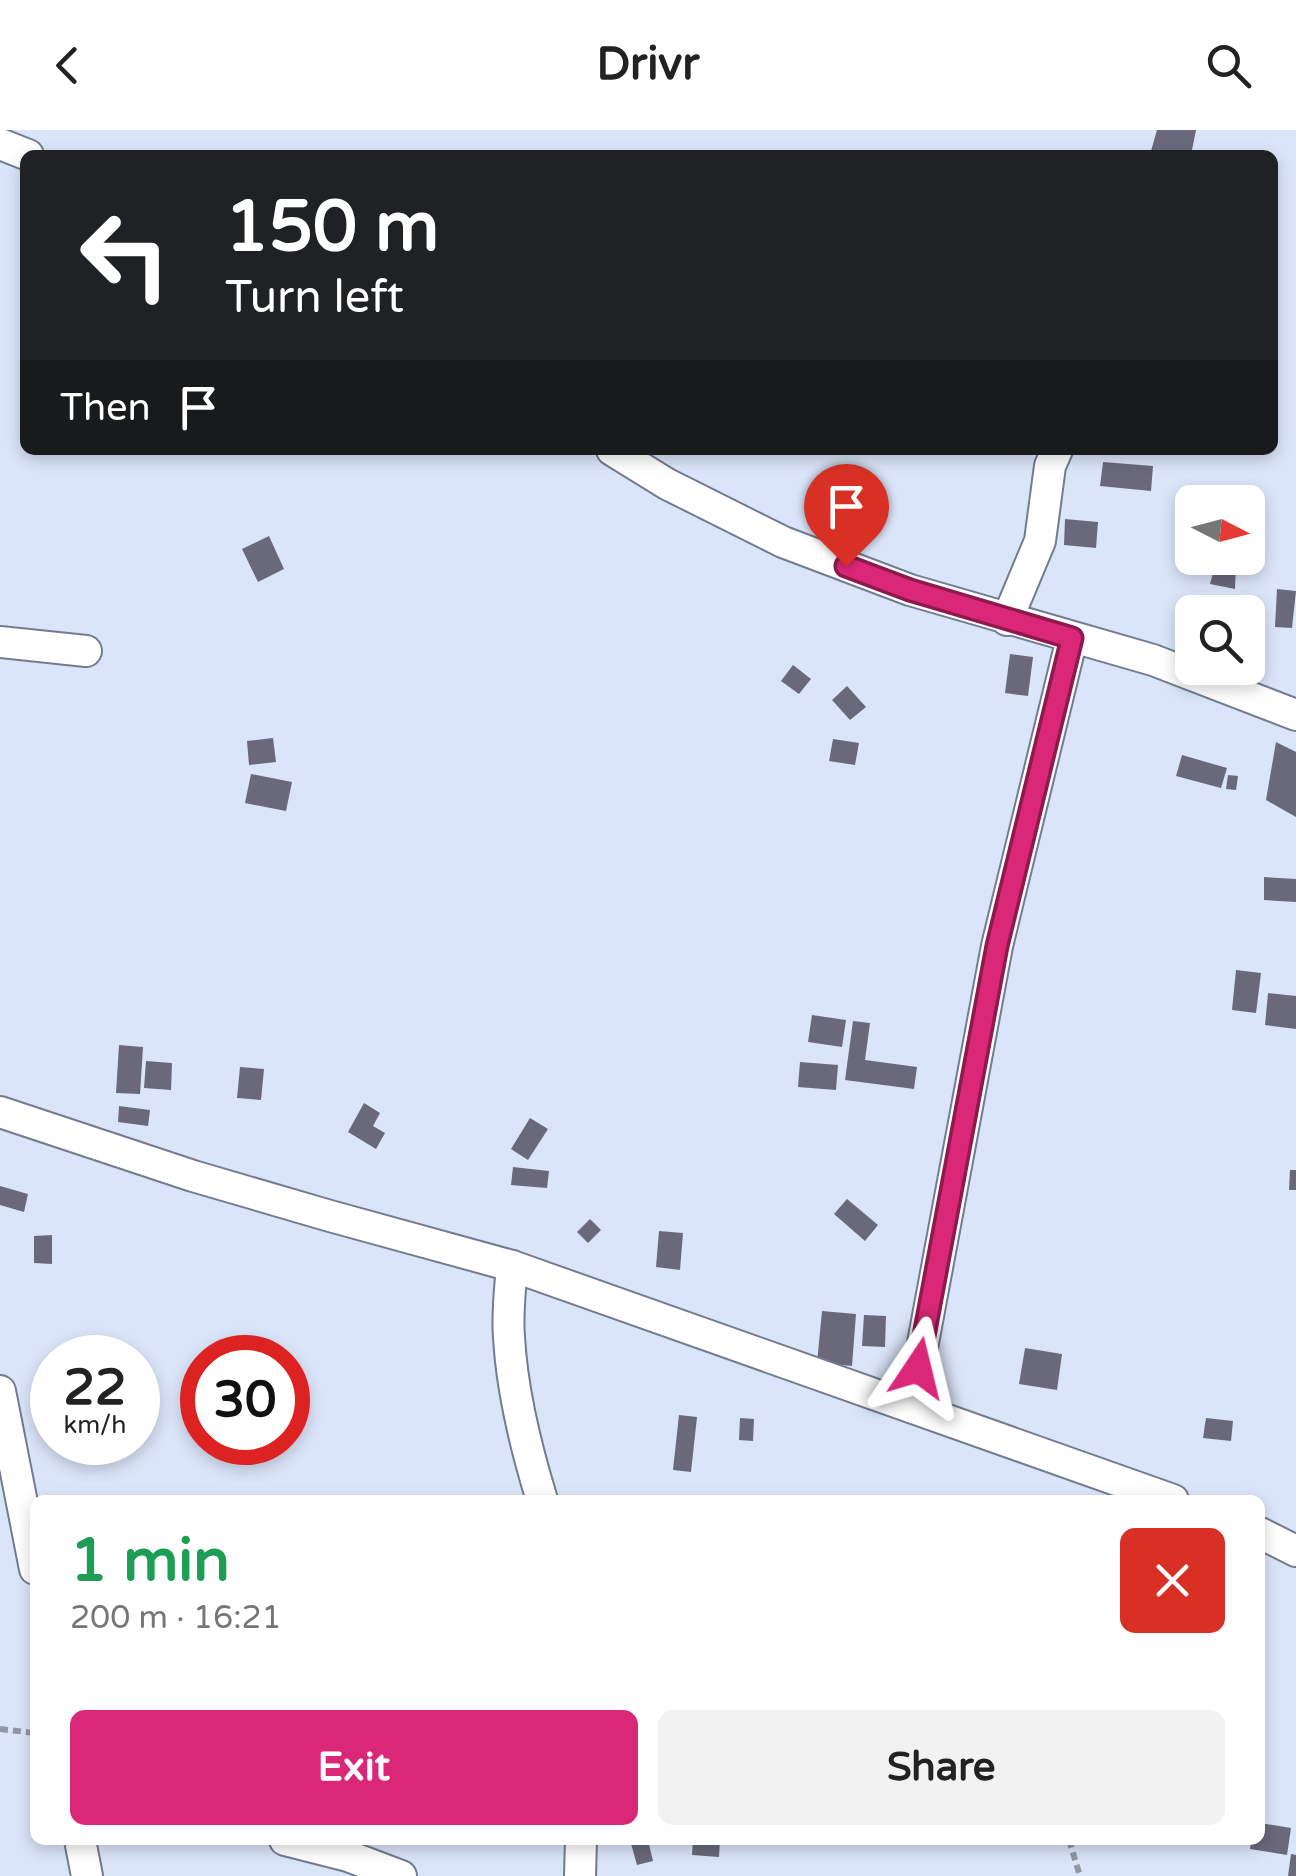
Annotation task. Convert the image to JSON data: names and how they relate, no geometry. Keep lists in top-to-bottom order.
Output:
{
  "north": "right",
  "page": {
    "header": "Drivr",
    "turn": ["150 m", "Turn left"],
    "then": "Then",
    "speed": "22 km/h",
    "limit": "30",
    "heading": ["1 min", "200 m · 16:21"],
    "buttons": ["Exit", "Share"]
  }
}
